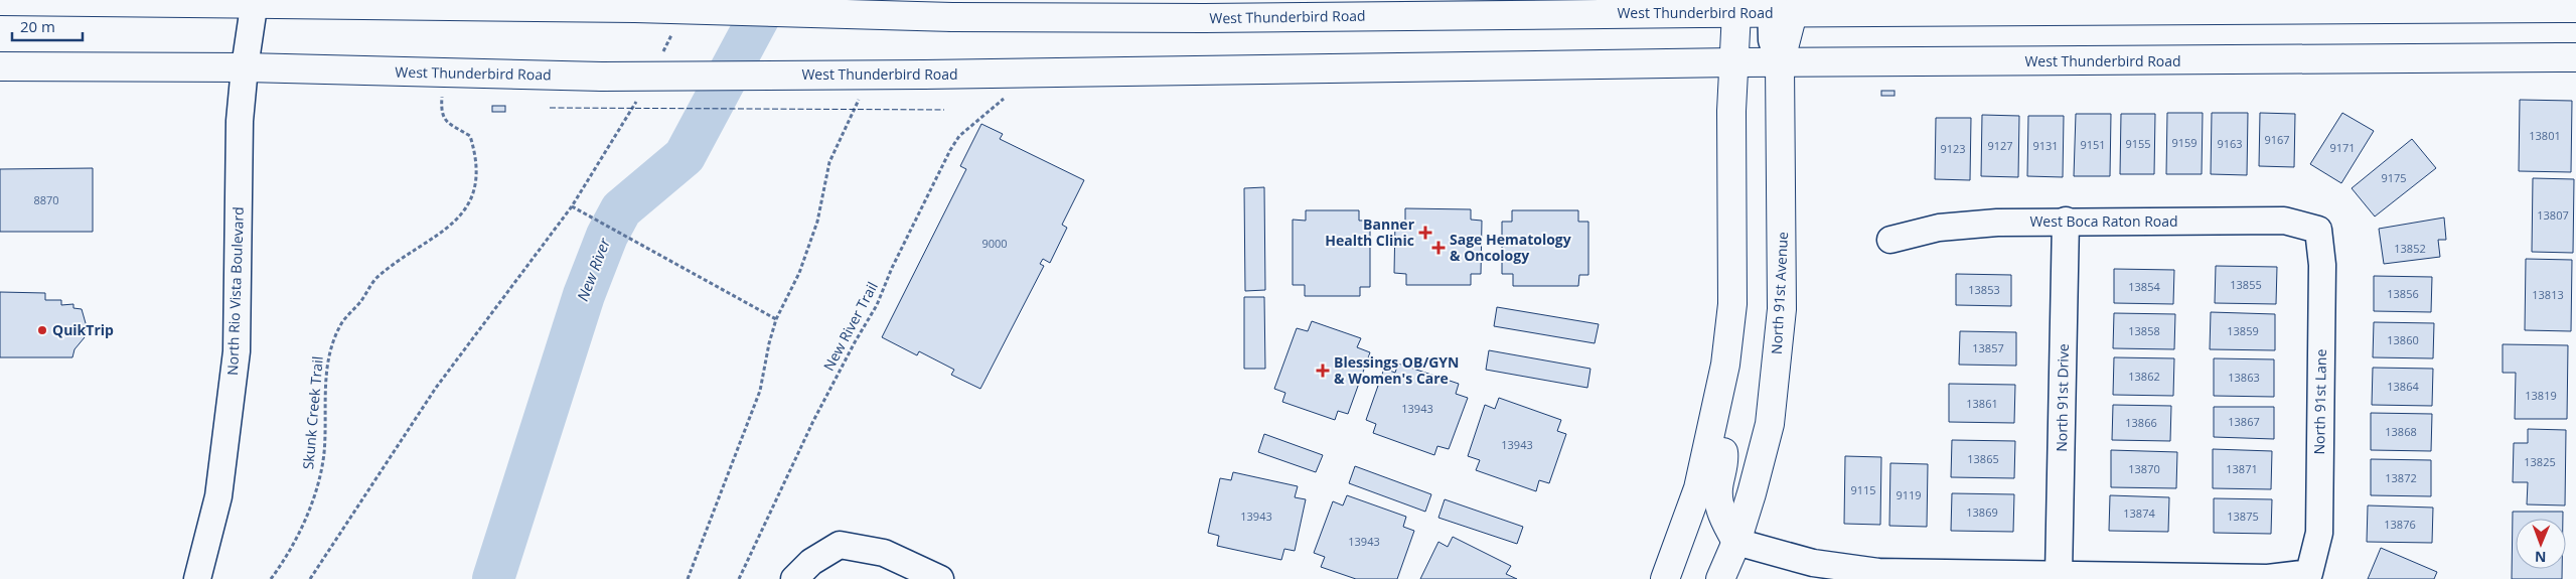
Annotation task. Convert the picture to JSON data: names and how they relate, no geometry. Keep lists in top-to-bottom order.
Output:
{
  "streets": {
    "main road": ["West Thunderbird Road", "North 91st Avenue"],
    "street": [
      "West Boca Raton Road",
      "North Rio Vista Boulevard",
      "North 91st Drive",
      "North 91st Lane"
    ],
    "path": ["New River Trail", "Skunk Creek Trail"]
  },
  "crossings": [
    ["West Thunderbird Road", "North Rio Vista Boulevard"],
    ["West Thunderbird Road", "North 91st Avenue"],
    ["West Thunderbird Road", "New River Trail"],
    ["West Thunderbird Road", "Skunk Creek Trail"],
    ["West Boca Raton Road", "North 91st Drive"],
    ["West Boca Raton Road", "North 91st Lane"],
    ["North 91st Drive", "North 91st Lane"]
  ],
  "water": ["New River"],
  "places": {
    "health": ["Banner Health Clinic", "Sage Hematology & Oncology", "Blessings OB/GYN & Women's Care"],
    "other": ["QuikTrip"]
  },
  "house_numbers": [
    "13801",
    "9167",
    "9159",
    "9155",
    "9163",
    "9151",
    "9127",
    "9131",
    "9171",
    "9123",
    "9175",
    "8870",
    "13807",
    "9000",
    "13852",
    "13855",
    "13854",
    "13853",
    "13856",
    "13813",
    "13858",
    "13859",
    "13860",
    "13857",
    "13862",
    "13863",
    "13864",
    "13819",
    "13861",
    "13943",
    "13867",
    "13866",
    "13868",
    "13943",
    "13865",
    "13825",
    "13870",
    "13871",
    "13872",
    "9115",
    "9119",
    "13869",
    "13874",
    "13943",
    "13875",
    "13876",
    "13943"
  ],
  "scale_bar": "20 m",
  "north": "bottom"
}
